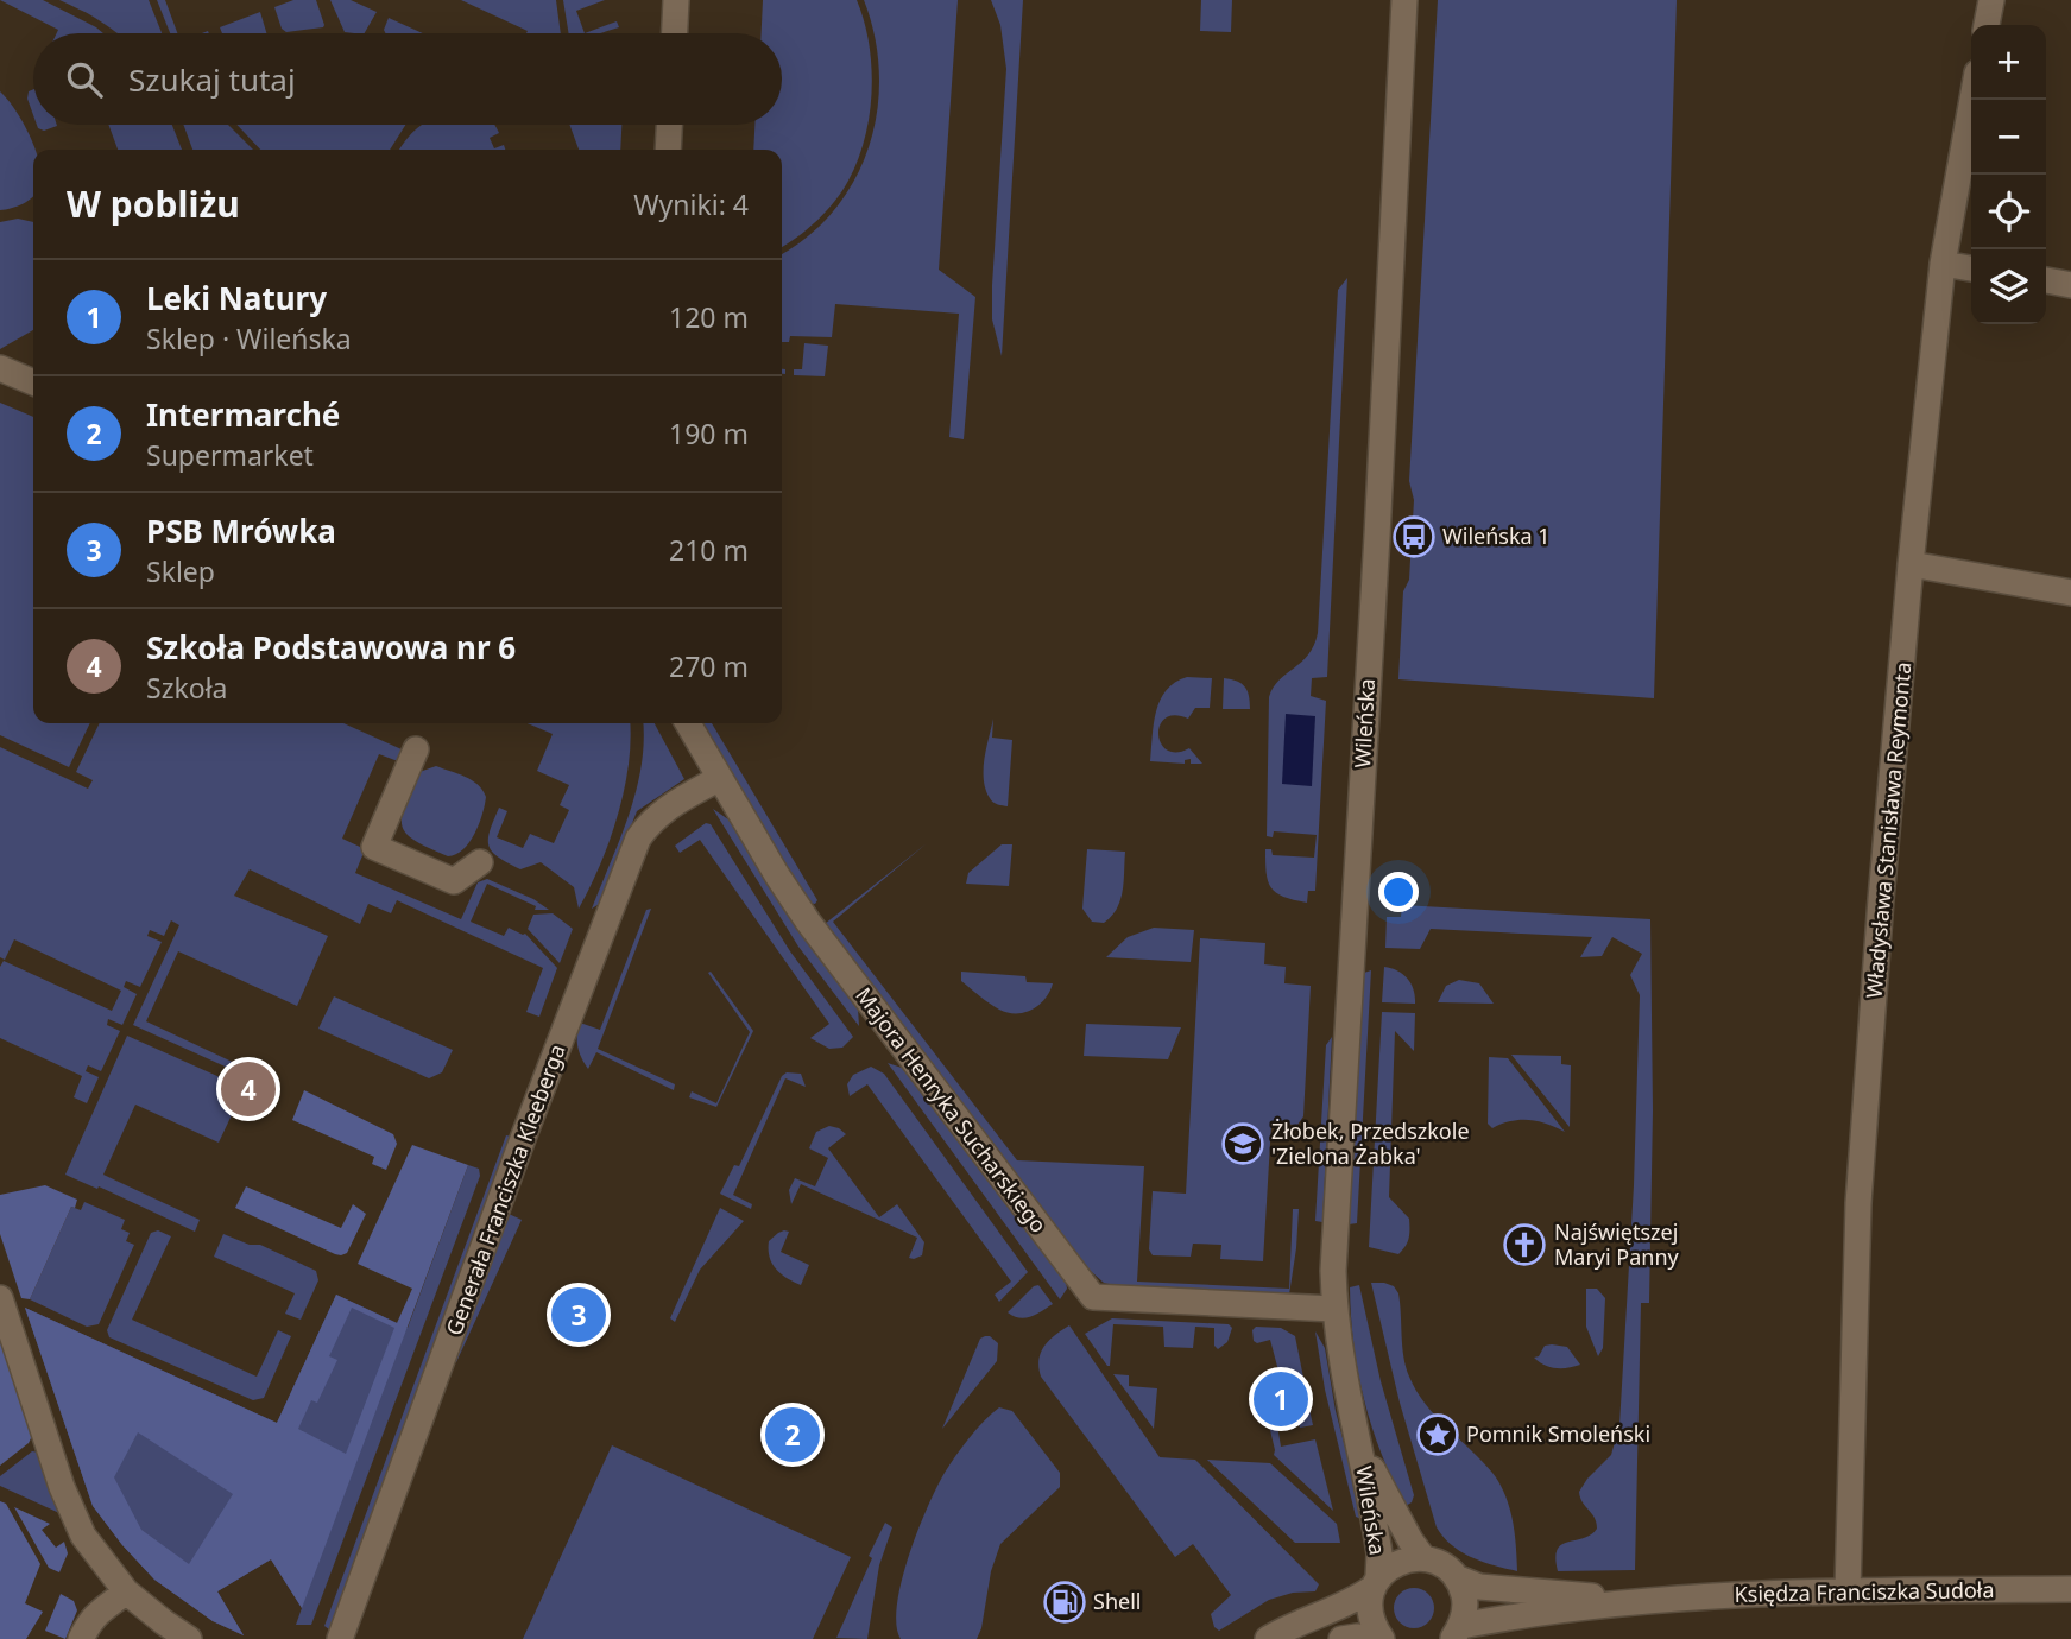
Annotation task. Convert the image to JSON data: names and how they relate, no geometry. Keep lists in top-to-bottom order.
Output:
{
  "streets": {
    "street": [
      "Wileńska",
      "Władysława Stanisława Reymonta",
      "Majora Henryka Sucharskiego",
      "Generała Franciszka Kleeberga",
      "Księdza Franciszka Sudoła"
    ]
  },
  "crossings": [
    ["Wileńska", "Majora Henryka Sucharskiego"],
    ["Wileńska", "Księdza Franciszka Sudoła"],
    ["Władysława Stanisława Reymonta", "Księdza Franciszka Sudoła"],
    ["Majora Henryka Sucharskiego", "Generała Franciszka Kleeberga"]
  ],
  "places": {
    "bus stop": ["Wileńska 1"],
    "school or university": ["Żłobek, Przedszkole 'Zielona Żabka'"],
    "church": ["Najświętszej Maryi Panny"],
    "place": ["Pomnik Smoleński"],
    "fuel station": ["Shell"]
  },
  "page": {
    "map_buttons": ["+", "−"],
    "search": "Szukaj tutaj",
    "heading": ["W pobliżu", "Wyniki: 4"],
    "list": [
      {
        "mark": "1",
        "name": "Leki Natury",
        "note": "Sklep · Wileńska",
        "value": "120 m"
      },
      {
        "mark": "2",
        "name": "Intermarché",
        "note": "Supermarket",
        "value": "190 m"
      },
      {
        "mark": "3",
        "name": "PSB Mrówka",
        "note": "Sklep",
        "value": "210 m"
      },
      {
        "mark": "4",
        "name": "Szkoła Podstawowa nr 6",
        "note": "Szkoła",
        "value": "270 m"
      }
    ],
    "pins": [
      "4",
      "3",
      "1",
      "2"
    ]
  }
}
